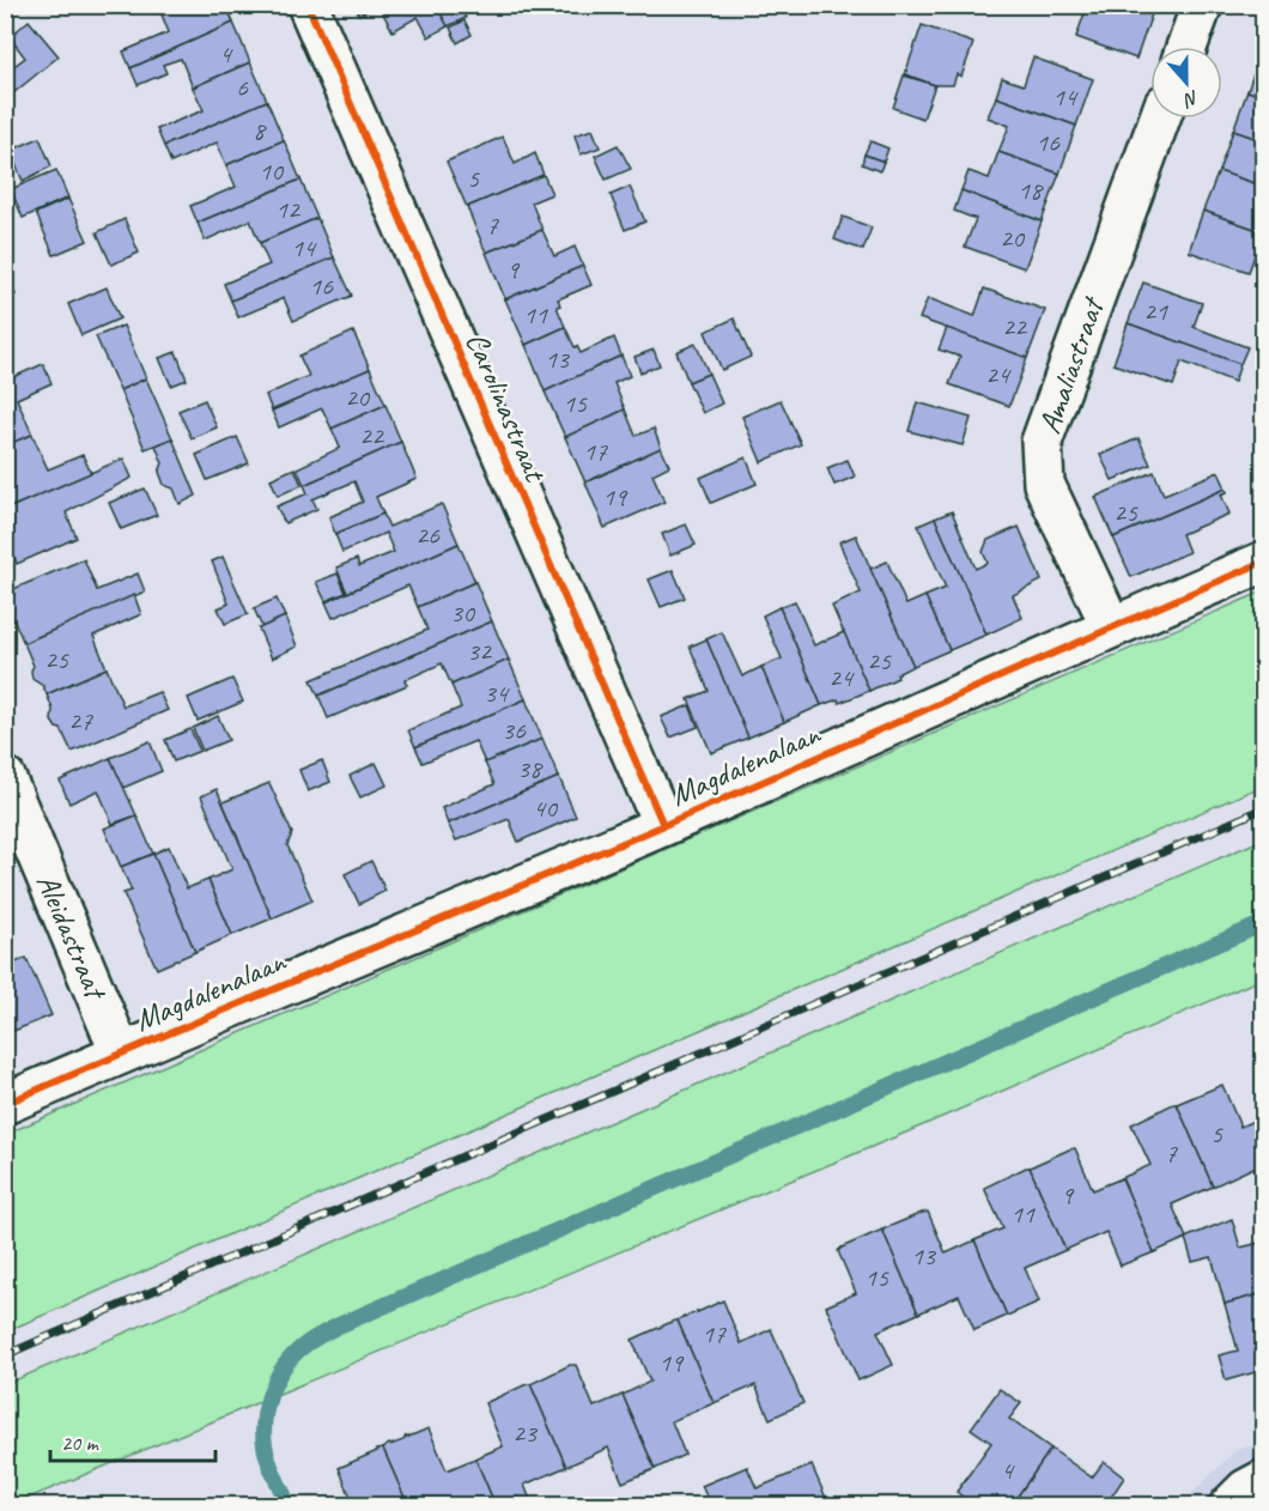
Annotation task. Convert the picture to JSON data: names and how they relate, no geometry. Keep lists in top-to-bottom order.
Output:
{
  "streets": {
    "street": [
      "Amaliastraat",
      "Carolinastraat",
      "Magdalenalaan",
      "Aleidastraat"
    ]
  },
  "crossings": [
    ["Amaliastraat", "Magdalenalaan"],
    ["Carolinastraat", "Magdalenalaan"],
    ["Magdalenalaan", "Aleidastraat"]
  ],
  "house_numbers": [
    "4",
    "6",
    "14",
    "8",
    "16",
    "10",
    "5",
    "18",
    "12",
    "7",
    "20",
    "14",
    "9",
    "16",
    "21",
    "11",
    "22",
    "13",
    "24",
    "20",
    "15",
    "22",
    "17",
    "19",
    "25",
    "26",
    "30",
    "32",
    "25",
    "25",
    "24",
    "34",
    "27",
    "36",
    "38",
    "40",
    "5",
    "7",
    "9",
    "11",
    "13",
    "15",
    "17",
    "19",
    "23",
    "4"
  ],
  "scale_bar": "20 m",
  "north": "bottom"
}
